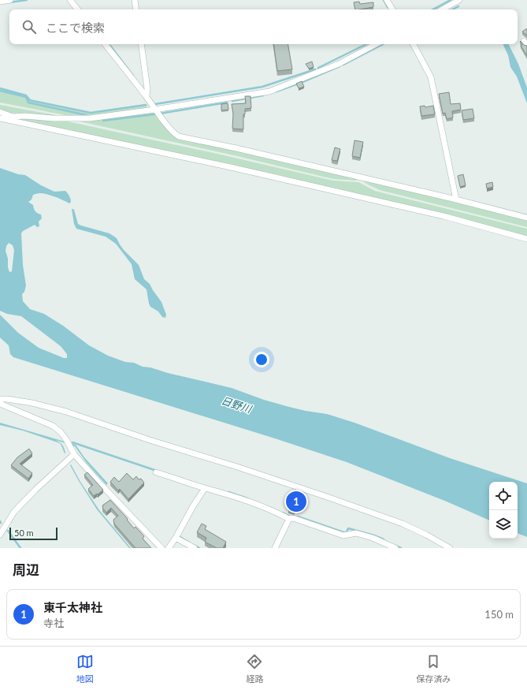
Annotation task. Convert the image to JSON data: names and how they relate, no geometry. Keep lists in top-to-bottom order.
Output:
{
  "water": ["日野川"],
  "scale_bar": "50 m",
  "page": {
    "search": "ここで検索",
    "pins": "1",
    "scale": "50 m",
    "heading": "周辺",
    "list": [
      {
        "mark": "1",
        "name": "東千太神社",
        "note": "寺社",
        "value": "150 m"
      }
    ],
    "nav": ["地図", "経路", "保存済み"]
  }
}
